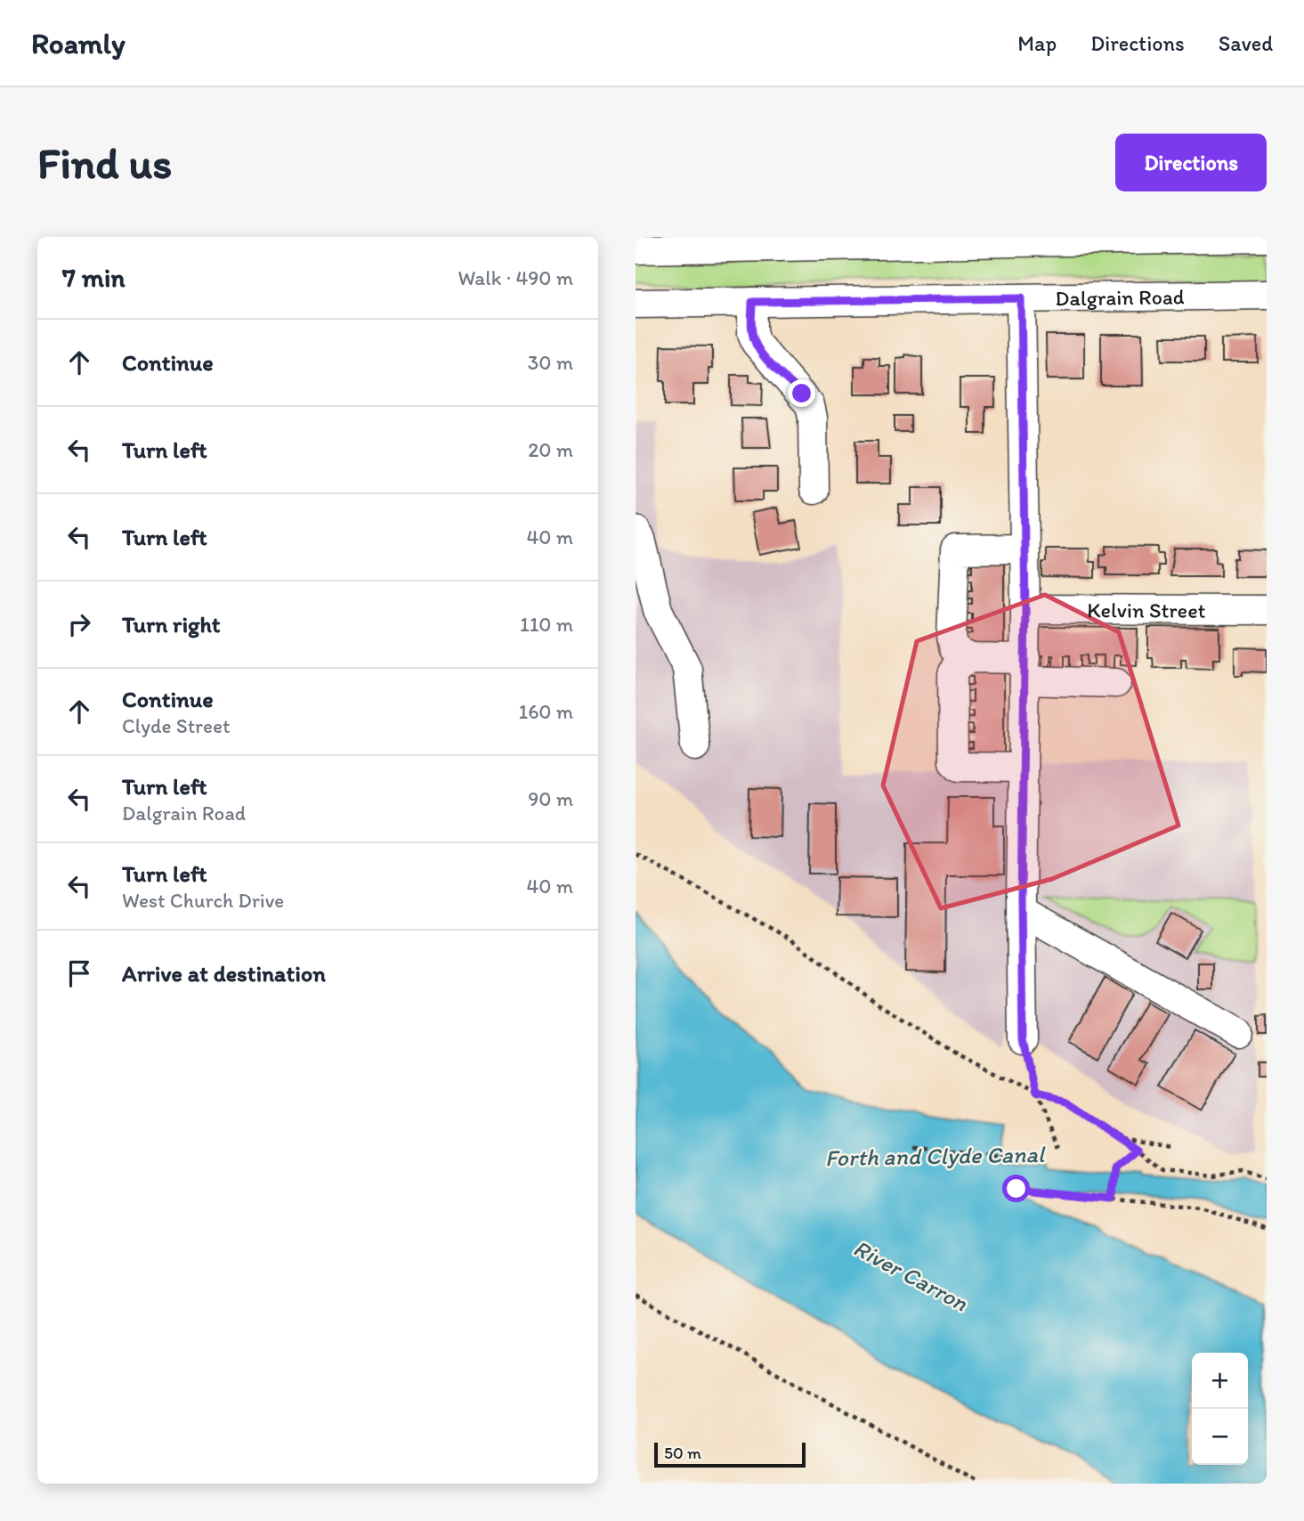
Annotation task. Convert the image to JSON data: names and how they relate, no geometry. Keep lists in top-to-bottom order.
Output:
{
  "streets": {
    "street": ["Dalgrain Road", "Kelvin Street"]
  },
  "water": ["Forth and Clyde Canal", "River Carron"],
  "scale_bar": "50 m",
  "page": {
    "header": "Roamly",
    "nav": ["Map", "Directions", "Saved"],
    "buttons": "Directions",
    "title": "Find us",
    "heading": ["7 min", "Walk · 490 m"],
    "list": [
      ["Continue", "30 m"],
      ["Turn left", "20 m"],
      ["Turn left", "40 m"],
      ["Turn right", "110 m"],
      ["Continue", "Clyde Street", "160 m"],
      ["Turn left", "Dalgrain Road", "90 m"],
      ["Turn left", "West Church Drive", "40 m"],
      "Arrive at destination"
    ],
    "map_buttons": ["+", "−"],
    "scale": "50 m"
  }
}
